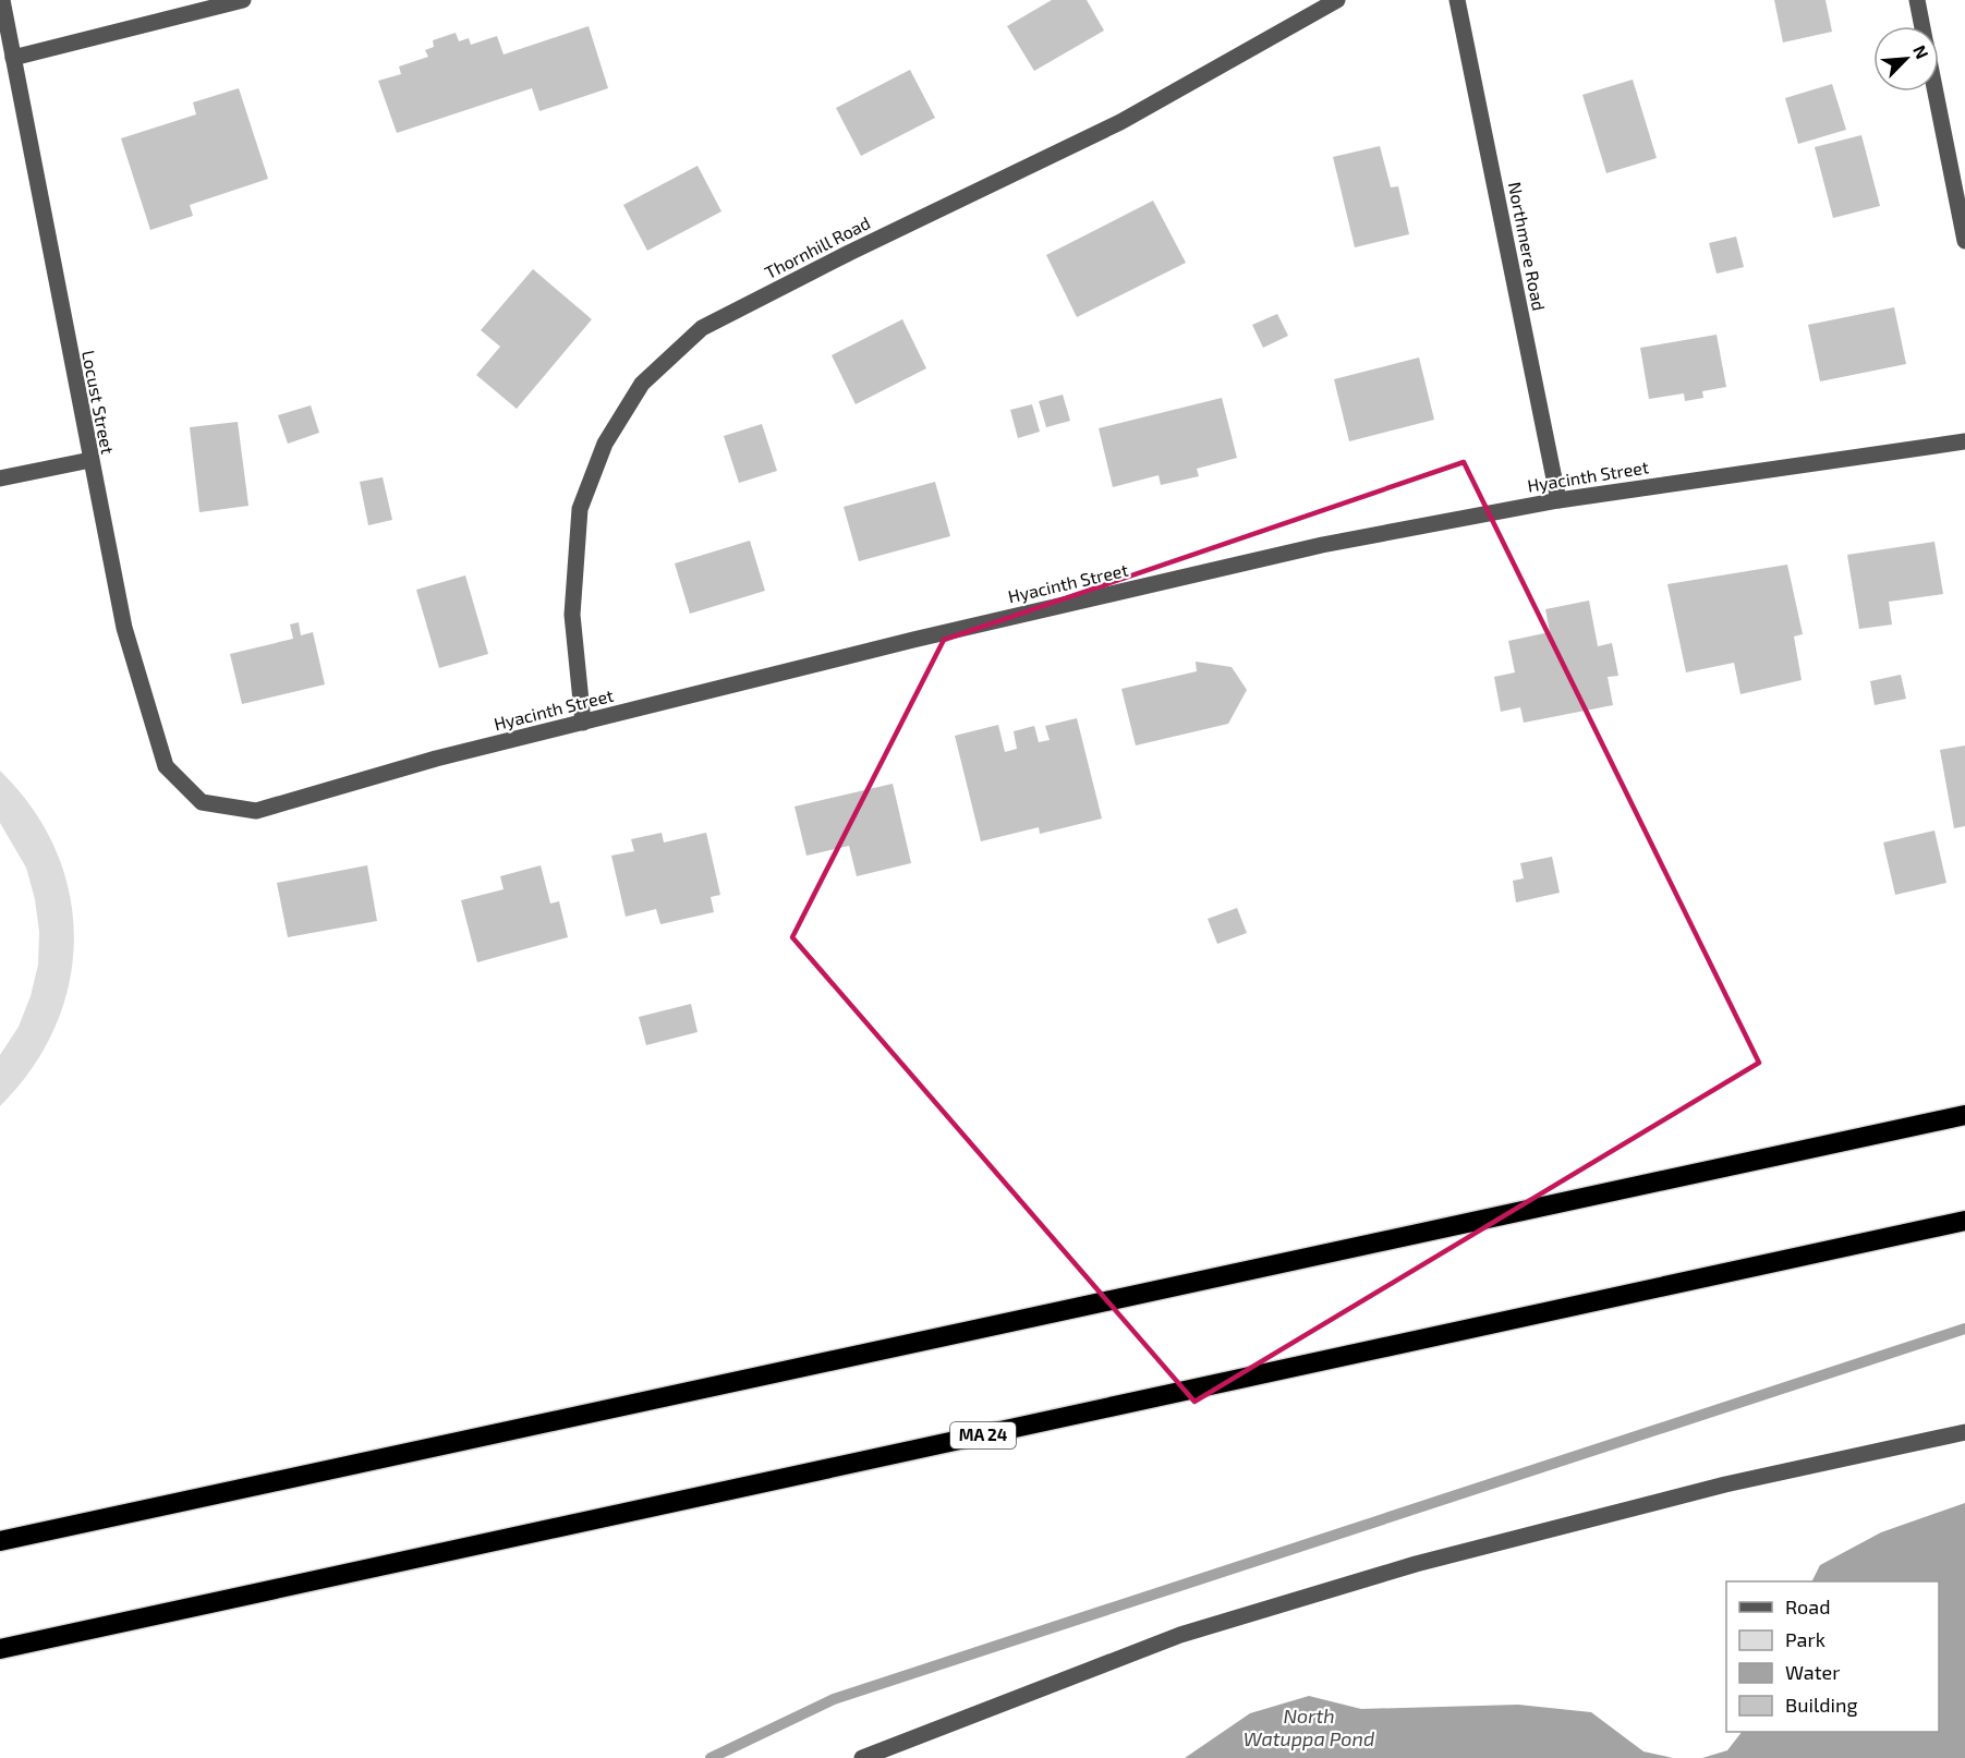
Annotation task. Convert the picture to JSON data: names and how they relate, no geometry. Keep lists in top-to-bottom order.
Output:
{
  "streets": {
    "highway": ["MA 24"],
    "street": [
      "Northmere Road",
      "Thornhill Road",
      "Locust Street",
      "Hyacinth Street"
    ]
  },
  "crossings": [
    ["Northmere Road", "Hyacinth Street"],
    ["Thornhill Road", "Hyacinth Street"],
    ["Locust Street", "Hyacinth Street"]
  ],
  "water": ["North Watuppa Pond"],
  "legend": [
    "Road",
    "Park",
    "Water",
    "Building"
  ],
  "north": "top right"
}
